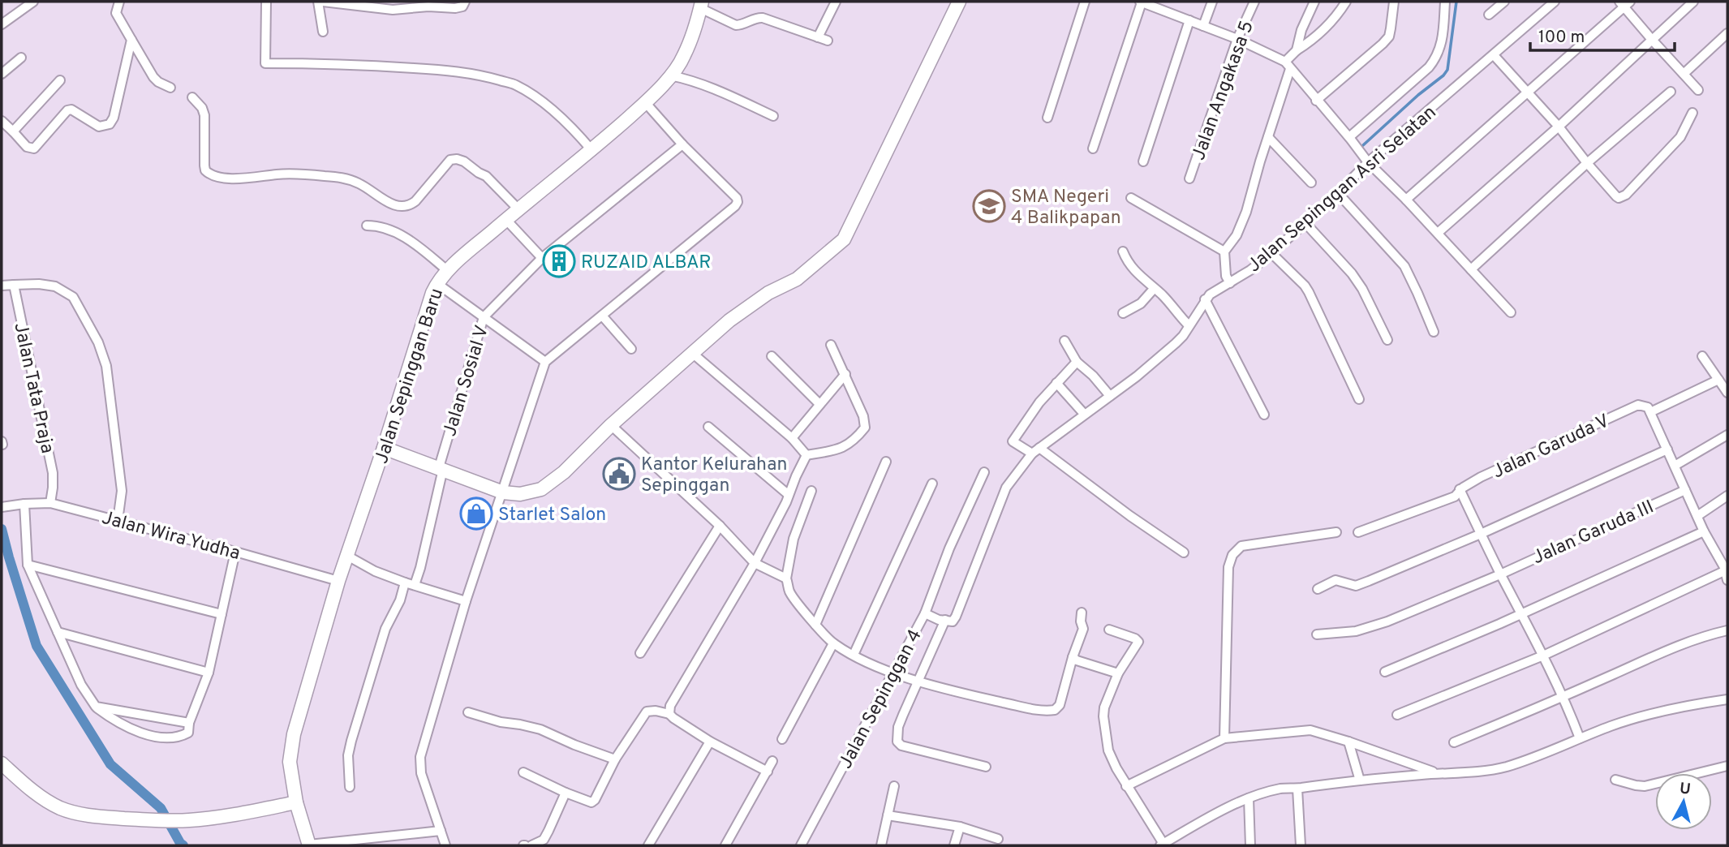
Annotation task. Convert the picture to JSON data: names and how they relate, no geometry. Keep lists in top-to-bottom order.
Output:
{
  "streets": {
    "street": [
      "Jalan Angakasa 5",
      "Jalan Sepinggan Asri Selatan",
      "Jalan Sepinggan Baru",
      "Jalan Sosial V",
      "Jalan Tata Praja",
      "Jalan Garuda V",
      "Jalan Garuda III",
      "Jalan Wira Yudha",
      "Jalan Sepinggan 4"
    ]
  },
  "crossings": [
    ["Jalan Sepinggan Asri Selatan", "Jalan Sepinggan 4"],
    ["Jalan Sepinggan Baru", "Jalan Wira Yudha"],
    ["Jalan Tata Praja", "Jalan Wira Yudha"]
  ],
  "places": {
    "school or university": ["SMA Negeri 4 Balikpapan"],
    "building": ["RUZAID ALBAR"],
    "public building": ["Kantor Kelurahan Sepinggan"],
    "shop": ["Starlet Salon"]
  },
  "scale_bar": "100 m",
  "north": "top"
}
